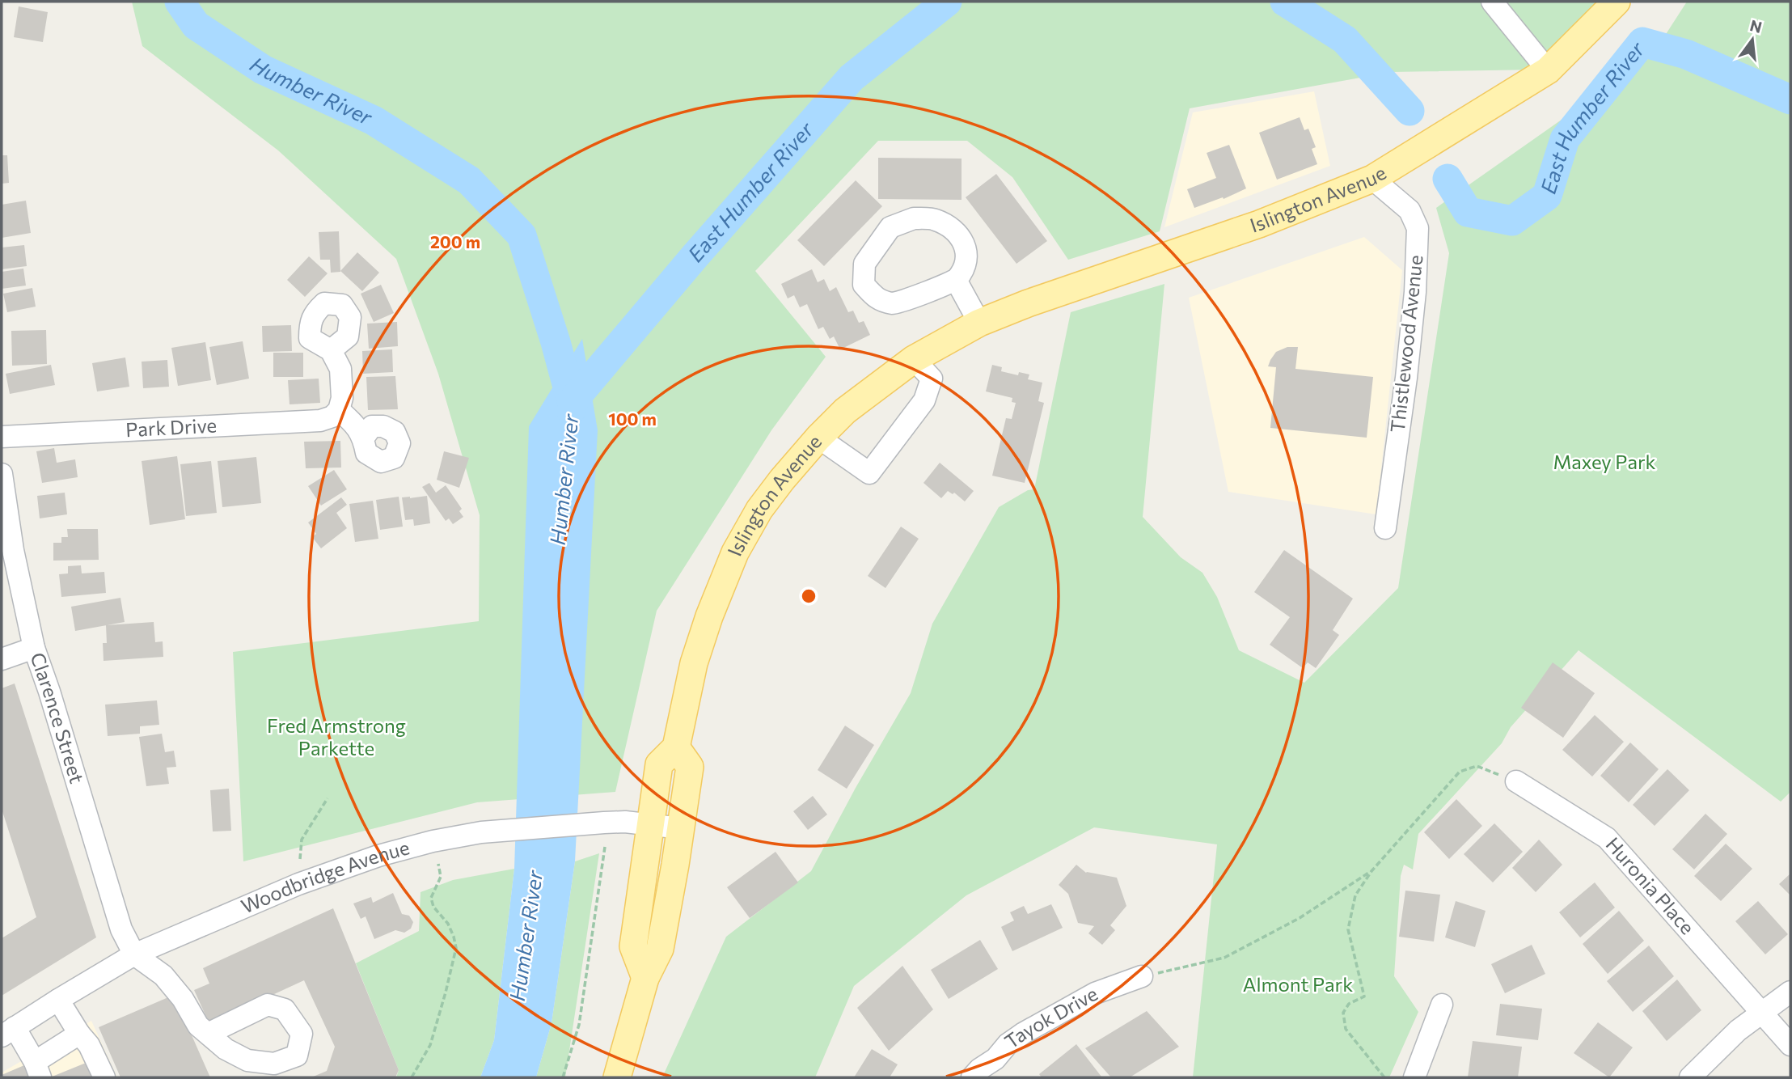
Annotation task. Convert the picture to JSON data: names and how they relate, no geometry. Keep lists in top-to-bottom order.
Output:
{
  "streets": {
    "main road": ["Islington Avenue"],
    "street": [
      "Thistlewood Avenue",
      "Park Drive",
      "Clarence Street",
      "Woodbridge Avenue",
      "Huronia Place",
      "Tayok Drive"
    ]
  },
  "crossings": [
    ["Islington Avenue", "Thistlewood Avenue"],
    ["Islington Avenue", "Woodbridge Avenue"],
    ["Clarence Street", "Woodbridge Avenue"]
  ],
  "water": ["Humber River", "East Humber River"],
  "parks": ["Maxey Park", "Fred Armstrong Parkette", "Almont Park"],
  "north": "top",
  "rings": ["200 m", "100 m"]
}
